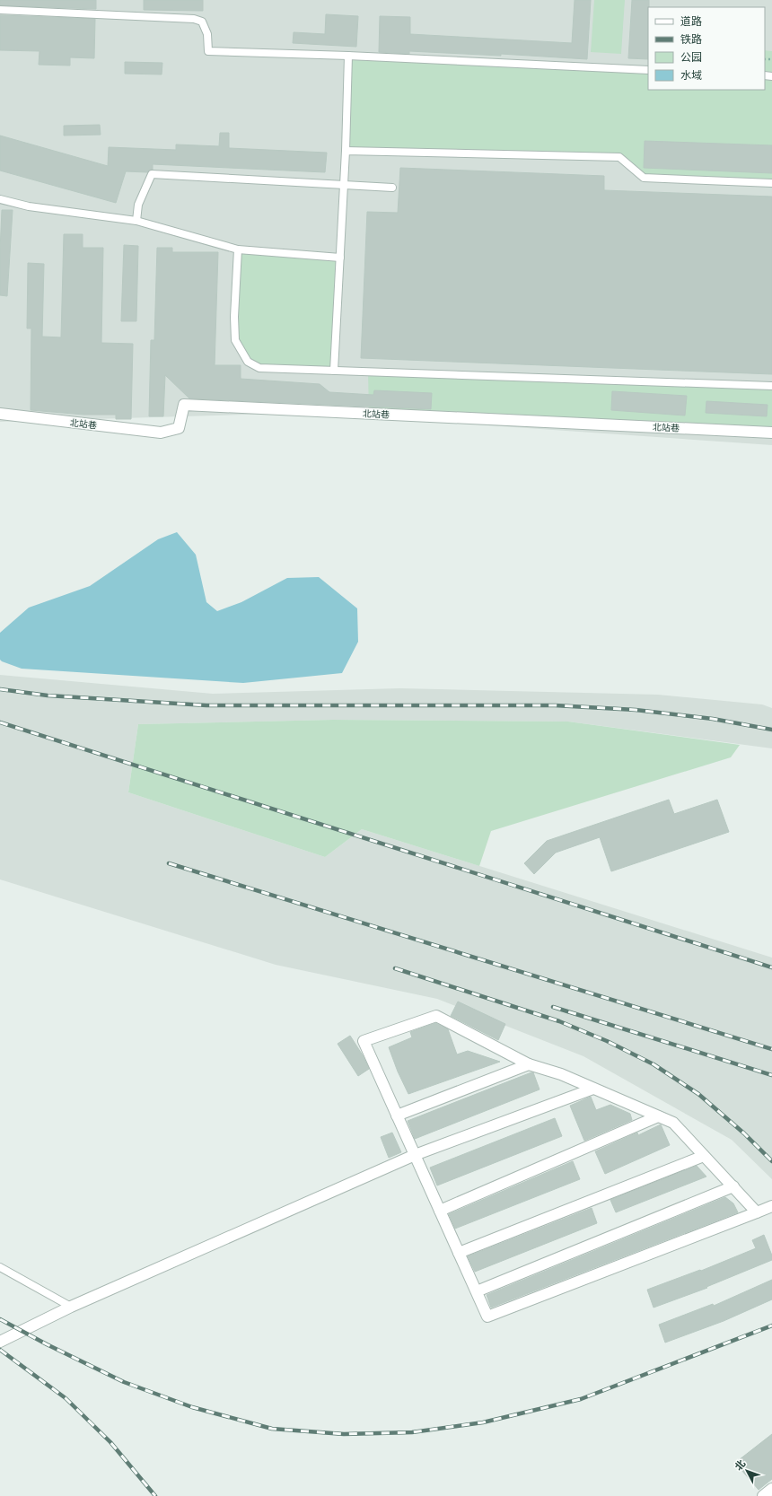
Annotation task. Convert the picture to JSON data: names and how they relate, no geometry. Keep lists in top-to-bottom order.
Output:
{
  "streets": {
    "street": ["北站巷"]
  },
  "legend": [
    "道路",
    "铁路",
    "公园",
    "水域"
  ],
  "north": "top left"
}
